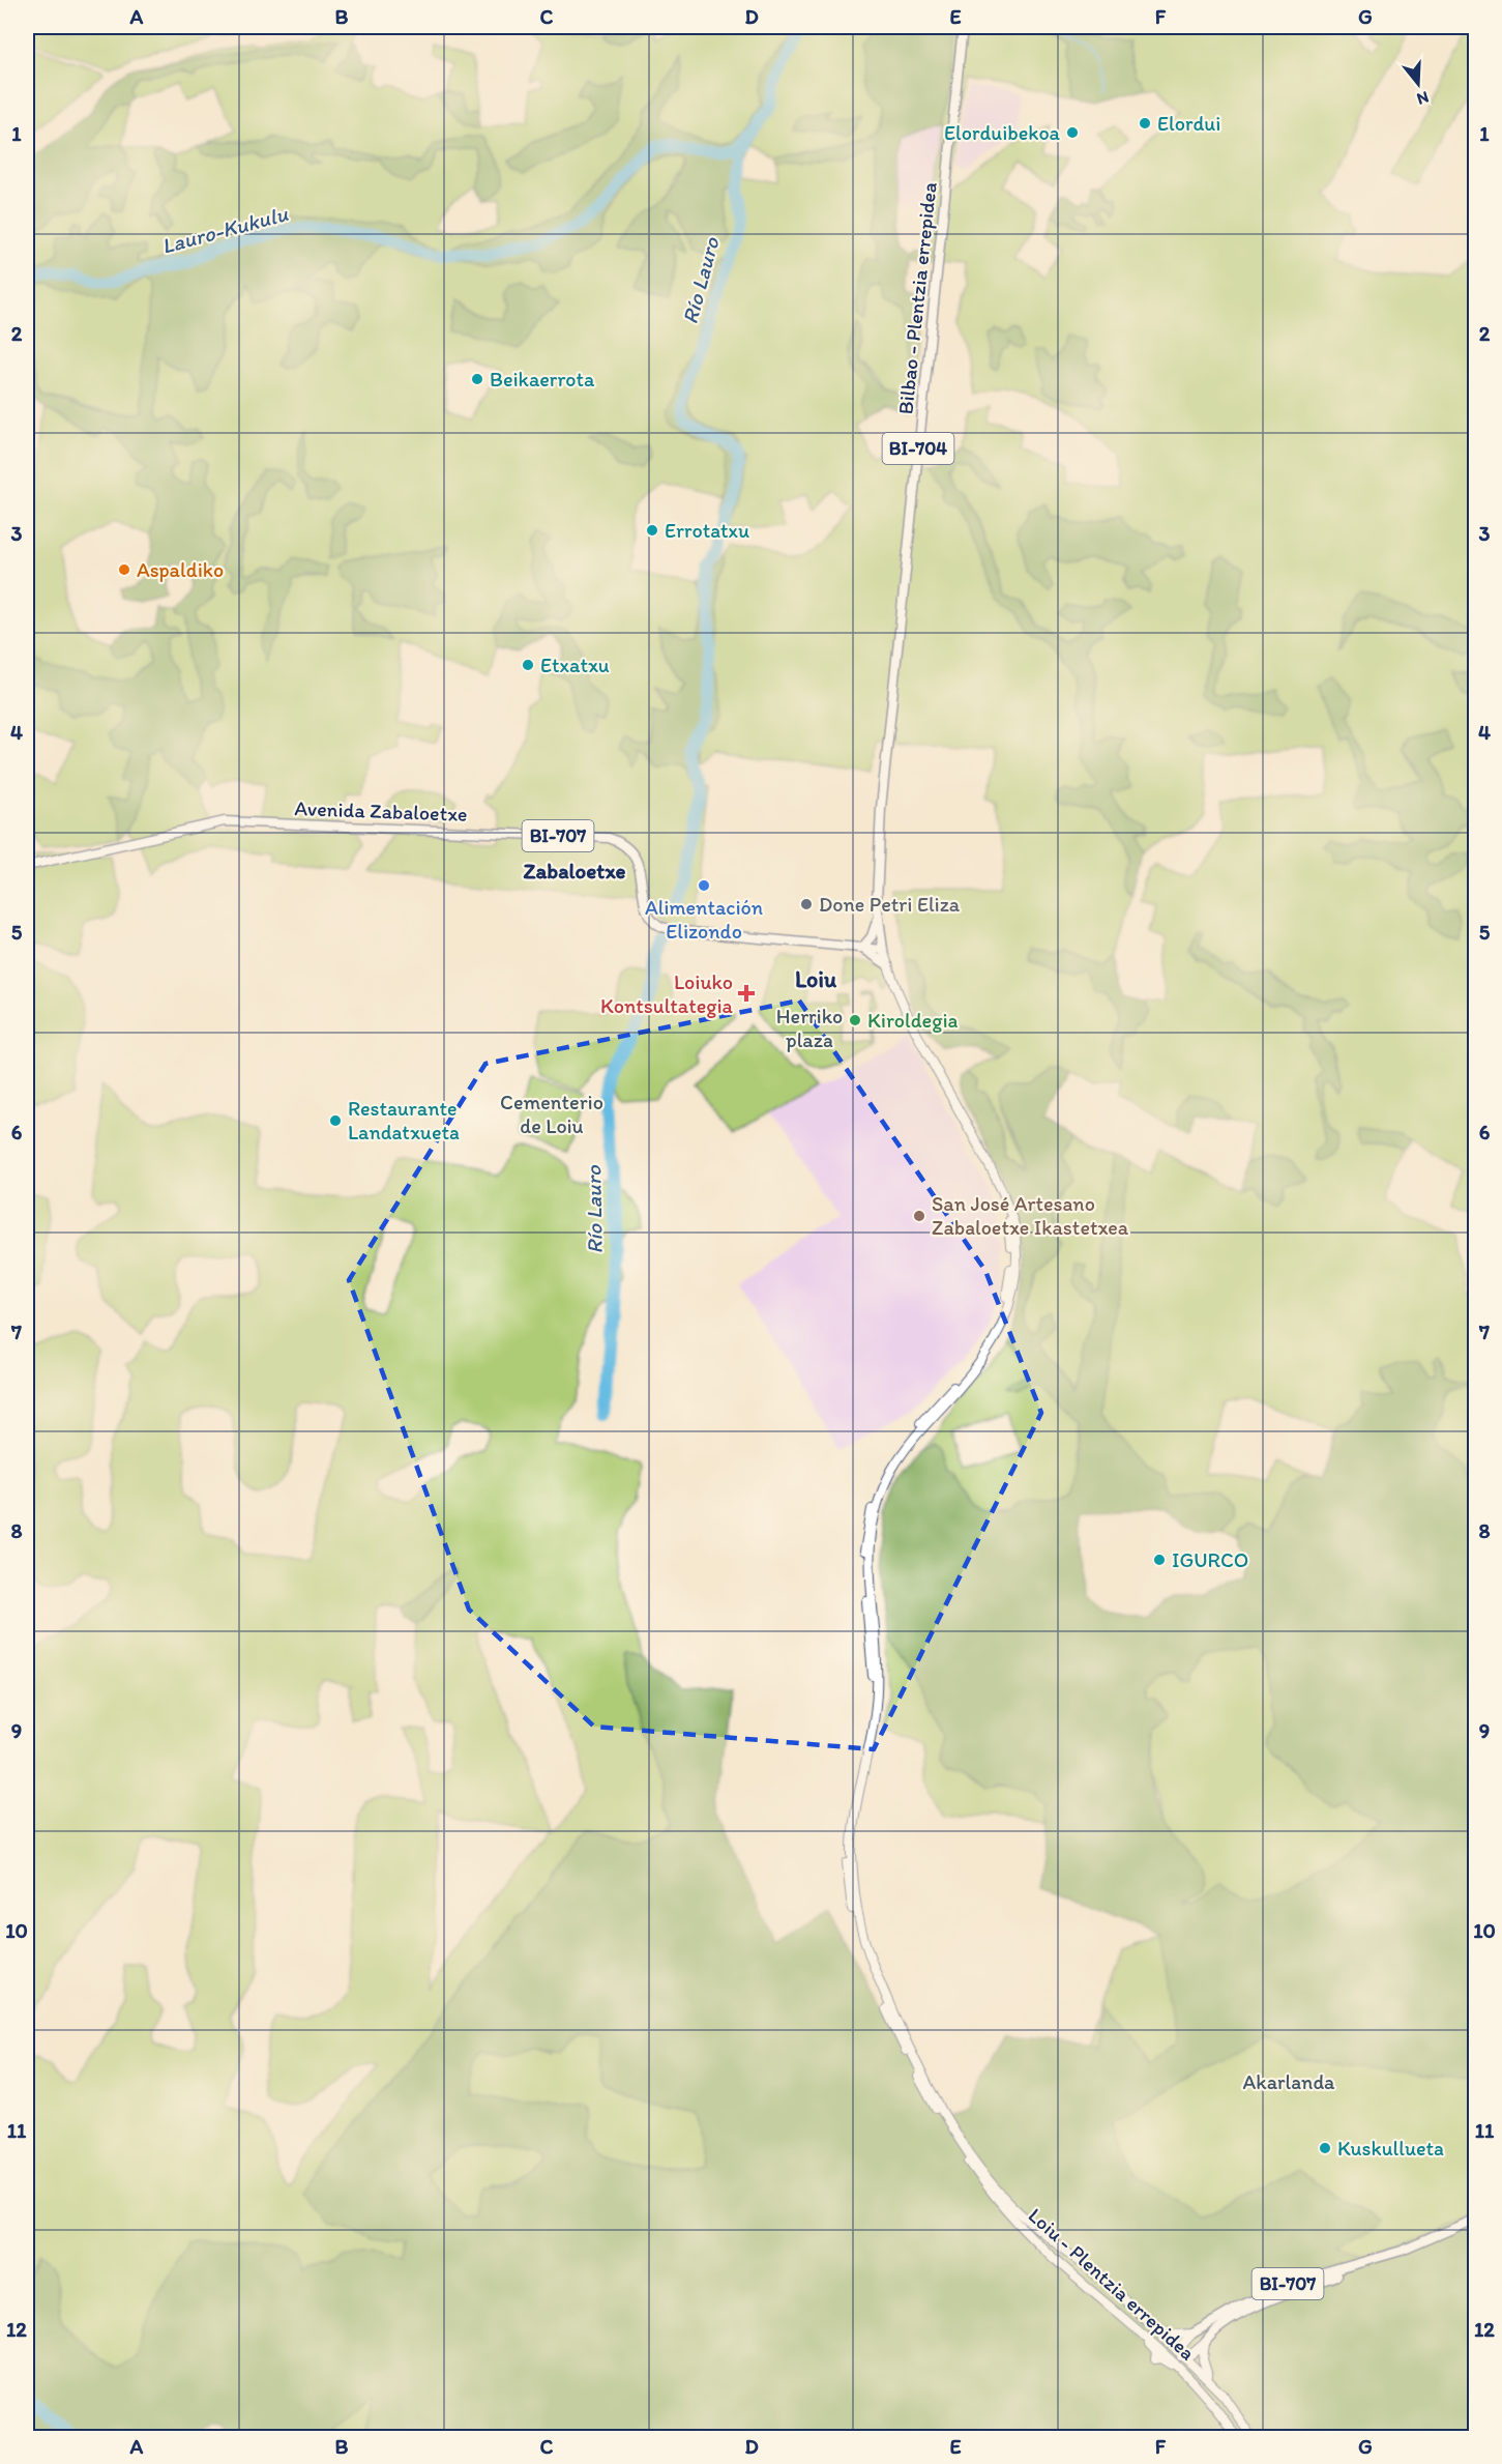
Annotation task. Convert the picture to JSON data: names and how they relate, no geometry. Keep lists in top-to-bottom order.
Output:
{
  "streets": {
    "main road": [
      "Bilbao - Plentzia errepidea",
      "BI-704",
      "Avenida Zabaloetxe",
      "BI-707",
      "Loiu - Plentzia errepidea"
    ]
  },
  "crossings": [
    ["Bilbao - Plentzia errepidea", "BI-704"],
    ["BI-704", "BI-707"],
    ["Avenida Zabaloetxe", "BI-707"]
  ],
  "districts": ["Zabaloetxe", "Loiu"],
  "water": ["Lauro-Kukulu", "Río Lauro"],
  "parks": ["Herriko plaza", "Cementerio de Loiu", "Akarlanda"],
  "places": {
    "other": [
      "Elordui",
      "Elorduibekoa",
      "Beikaerrota",
      "Errotatxu",
      "Aspaldiko",
      "Etxatxu",
      "Alimentación Elizondo",
      "Done Petri Eliza",
      "Kiroldegia",
      "Restaurante Landatxueta",
      "San José Artesano Zabaloetxe Ikastetxea",
      "IGURCO",
      "Kuskullueta"
    ],
    "health": ["Loiuko Kontsultategia"]
  },
  "north": "bottom",
  "grid": {
    "columns": [
      "A",
      "B",
      "C",
      "D",
      "E",
      "F",
      "G"
    ],
    "rows": [
      "1",
      "2",
      "3",
      "4",
      "5",
      "6",
      "7",
      "8",
      "9",
      "10",
      "11",
      "12"
    ]
  }
}
